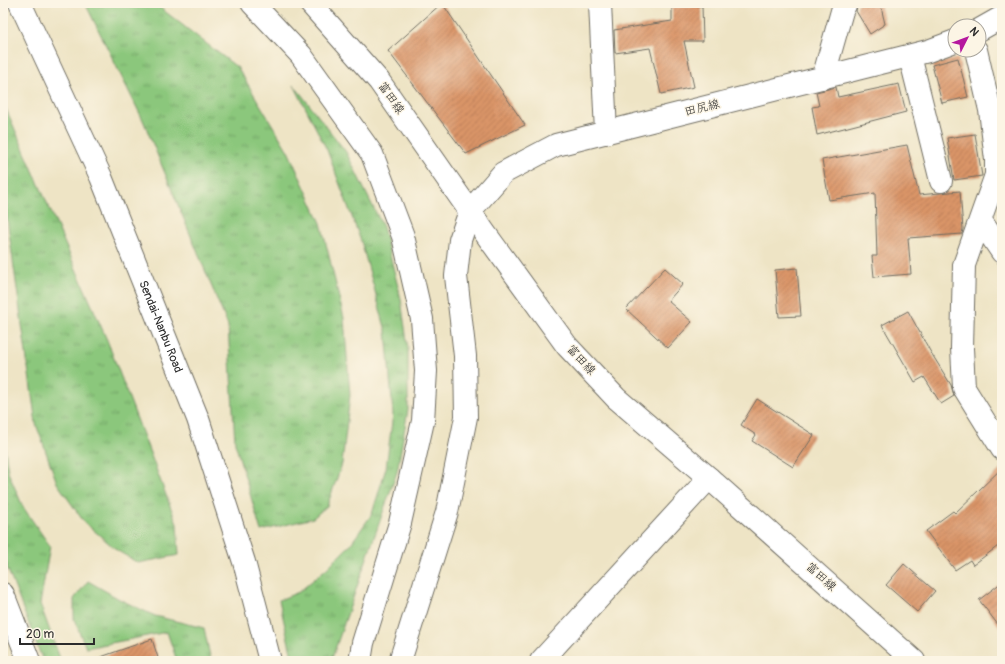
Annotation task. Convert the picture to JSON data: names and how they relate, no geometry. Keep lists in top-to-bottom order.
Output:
{
  "streets": {
    "main road": ["富田線", "田尻線", "Sendai-Nanbu Road"]
  },
  "crossings": [
    ["富田線", "田尻線"]
  ],
  "scale_bar": "20 m",
  "north": "top right"
}
